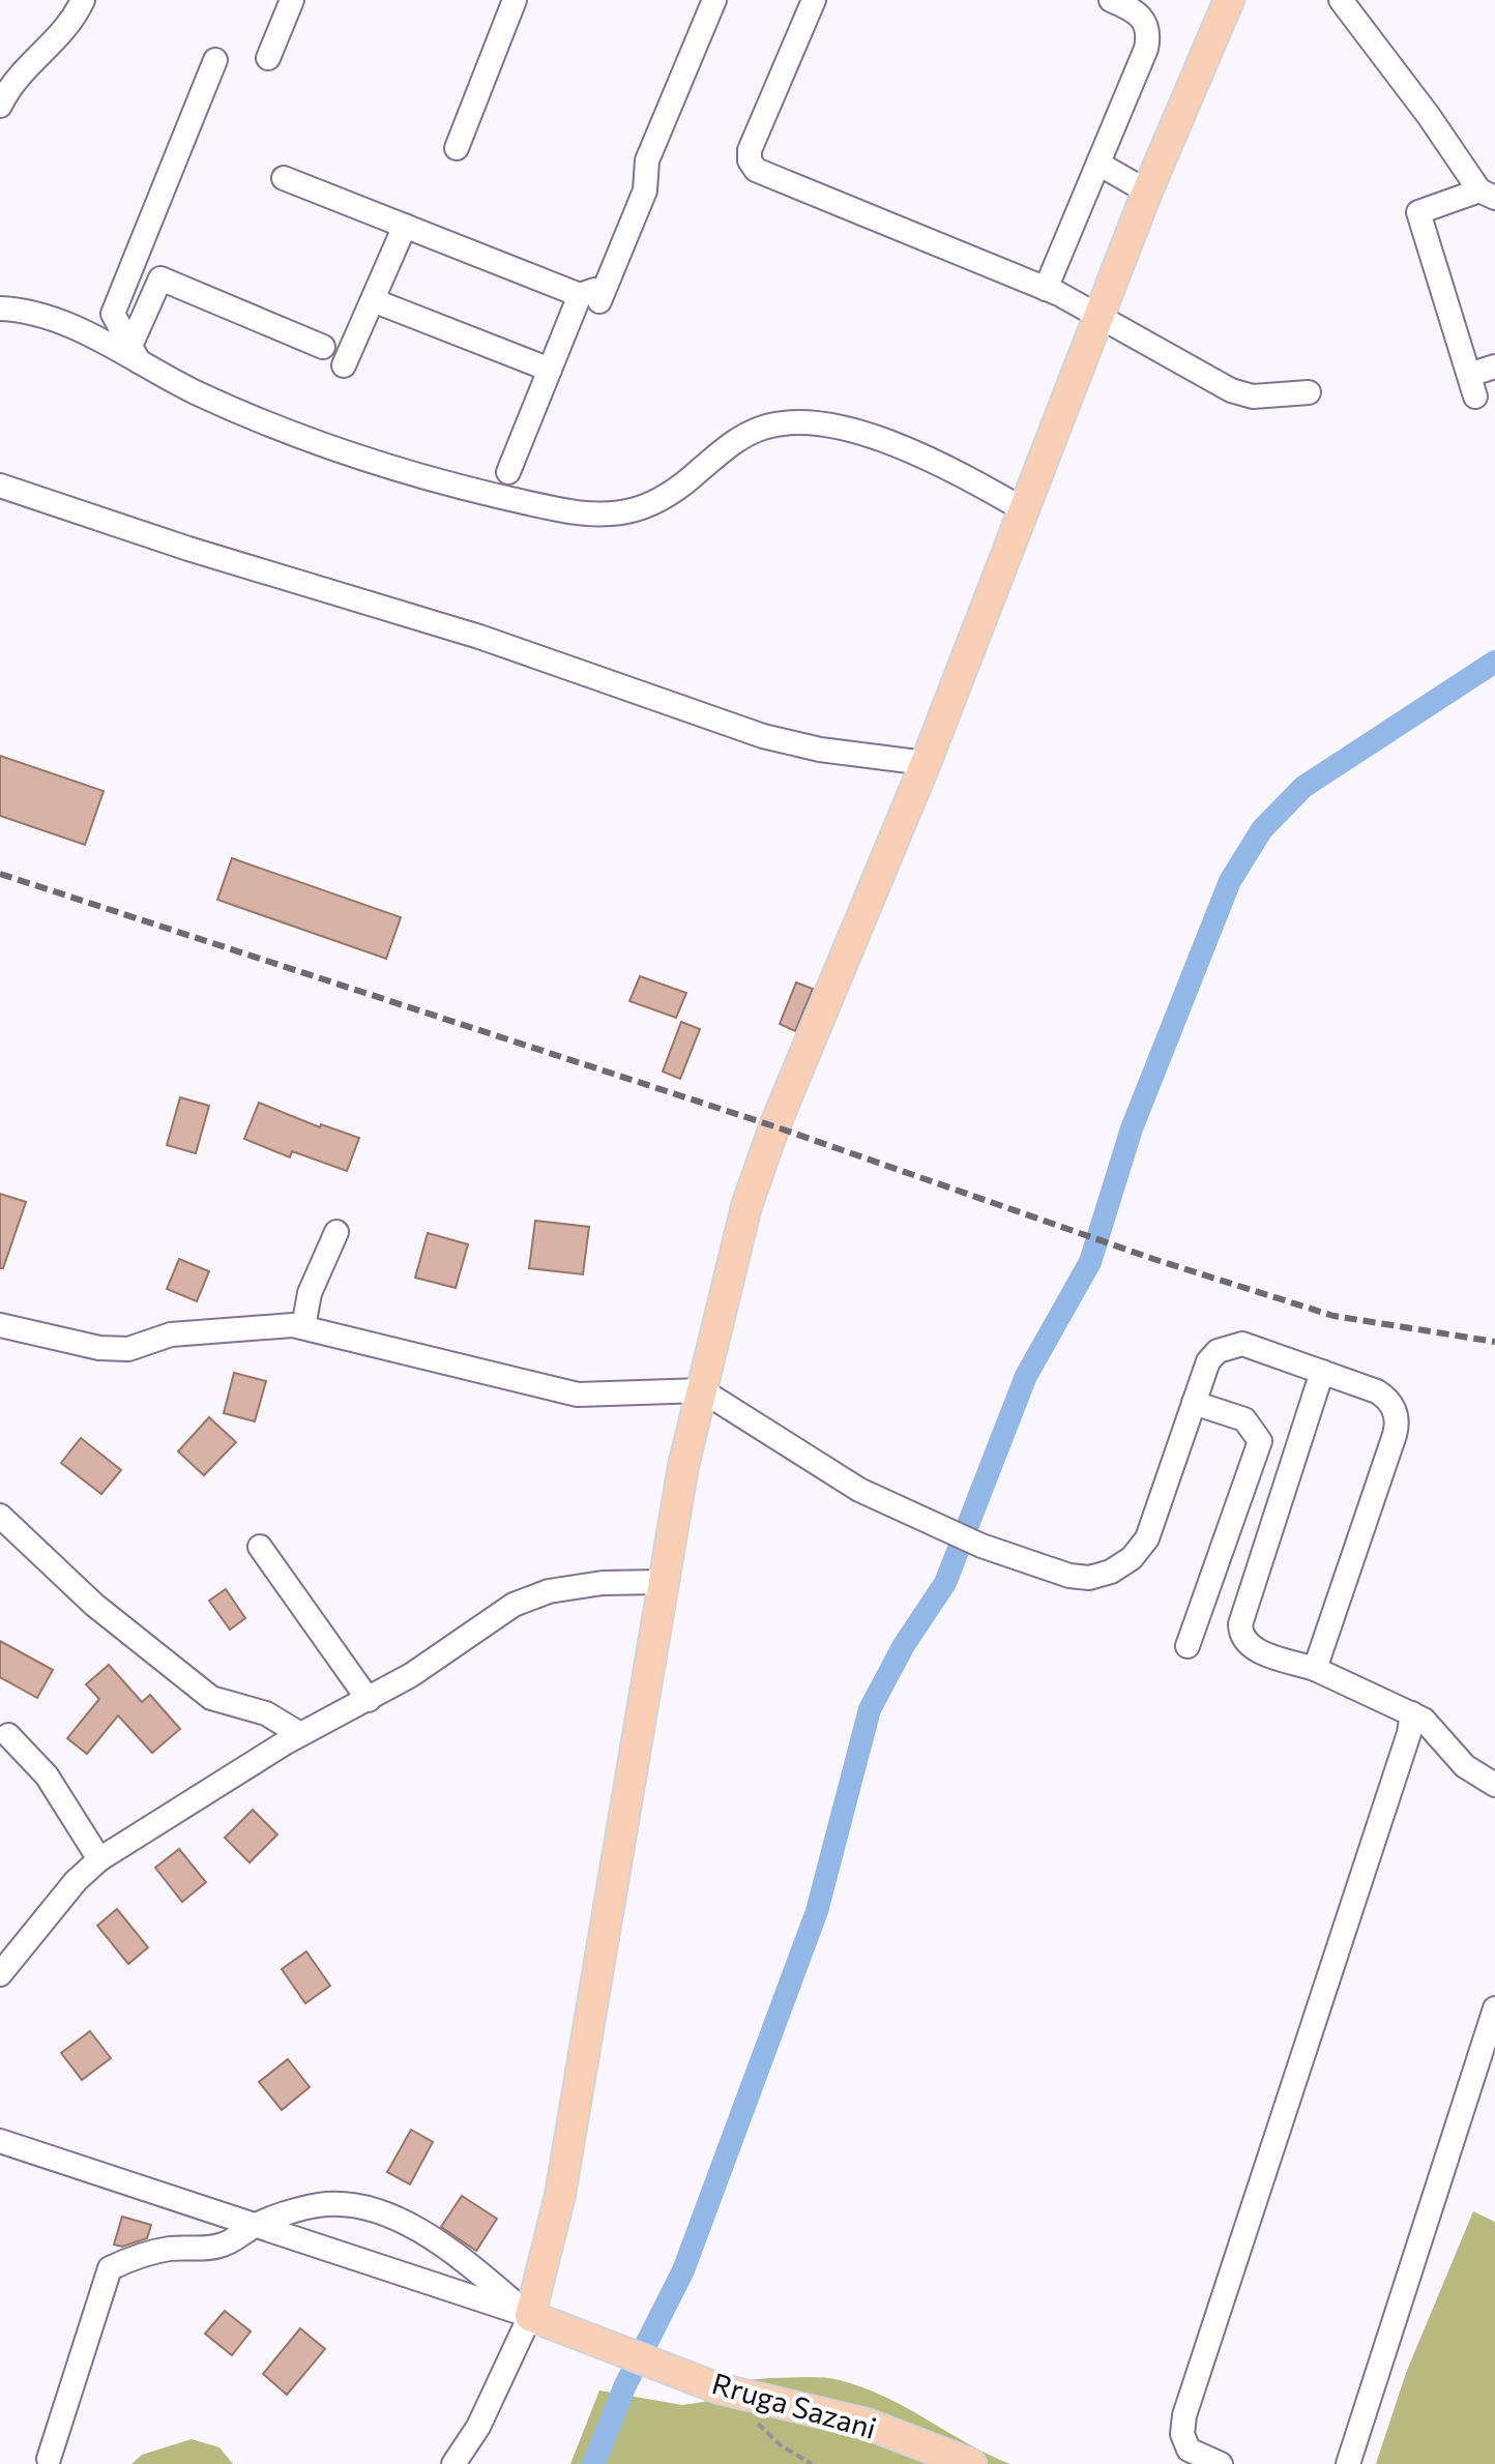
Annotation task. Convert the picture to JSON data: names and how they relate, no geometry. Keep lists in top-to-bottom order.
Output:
{
  "streets": {
    "main road": ["Rruga Sazani"]
  }
}
